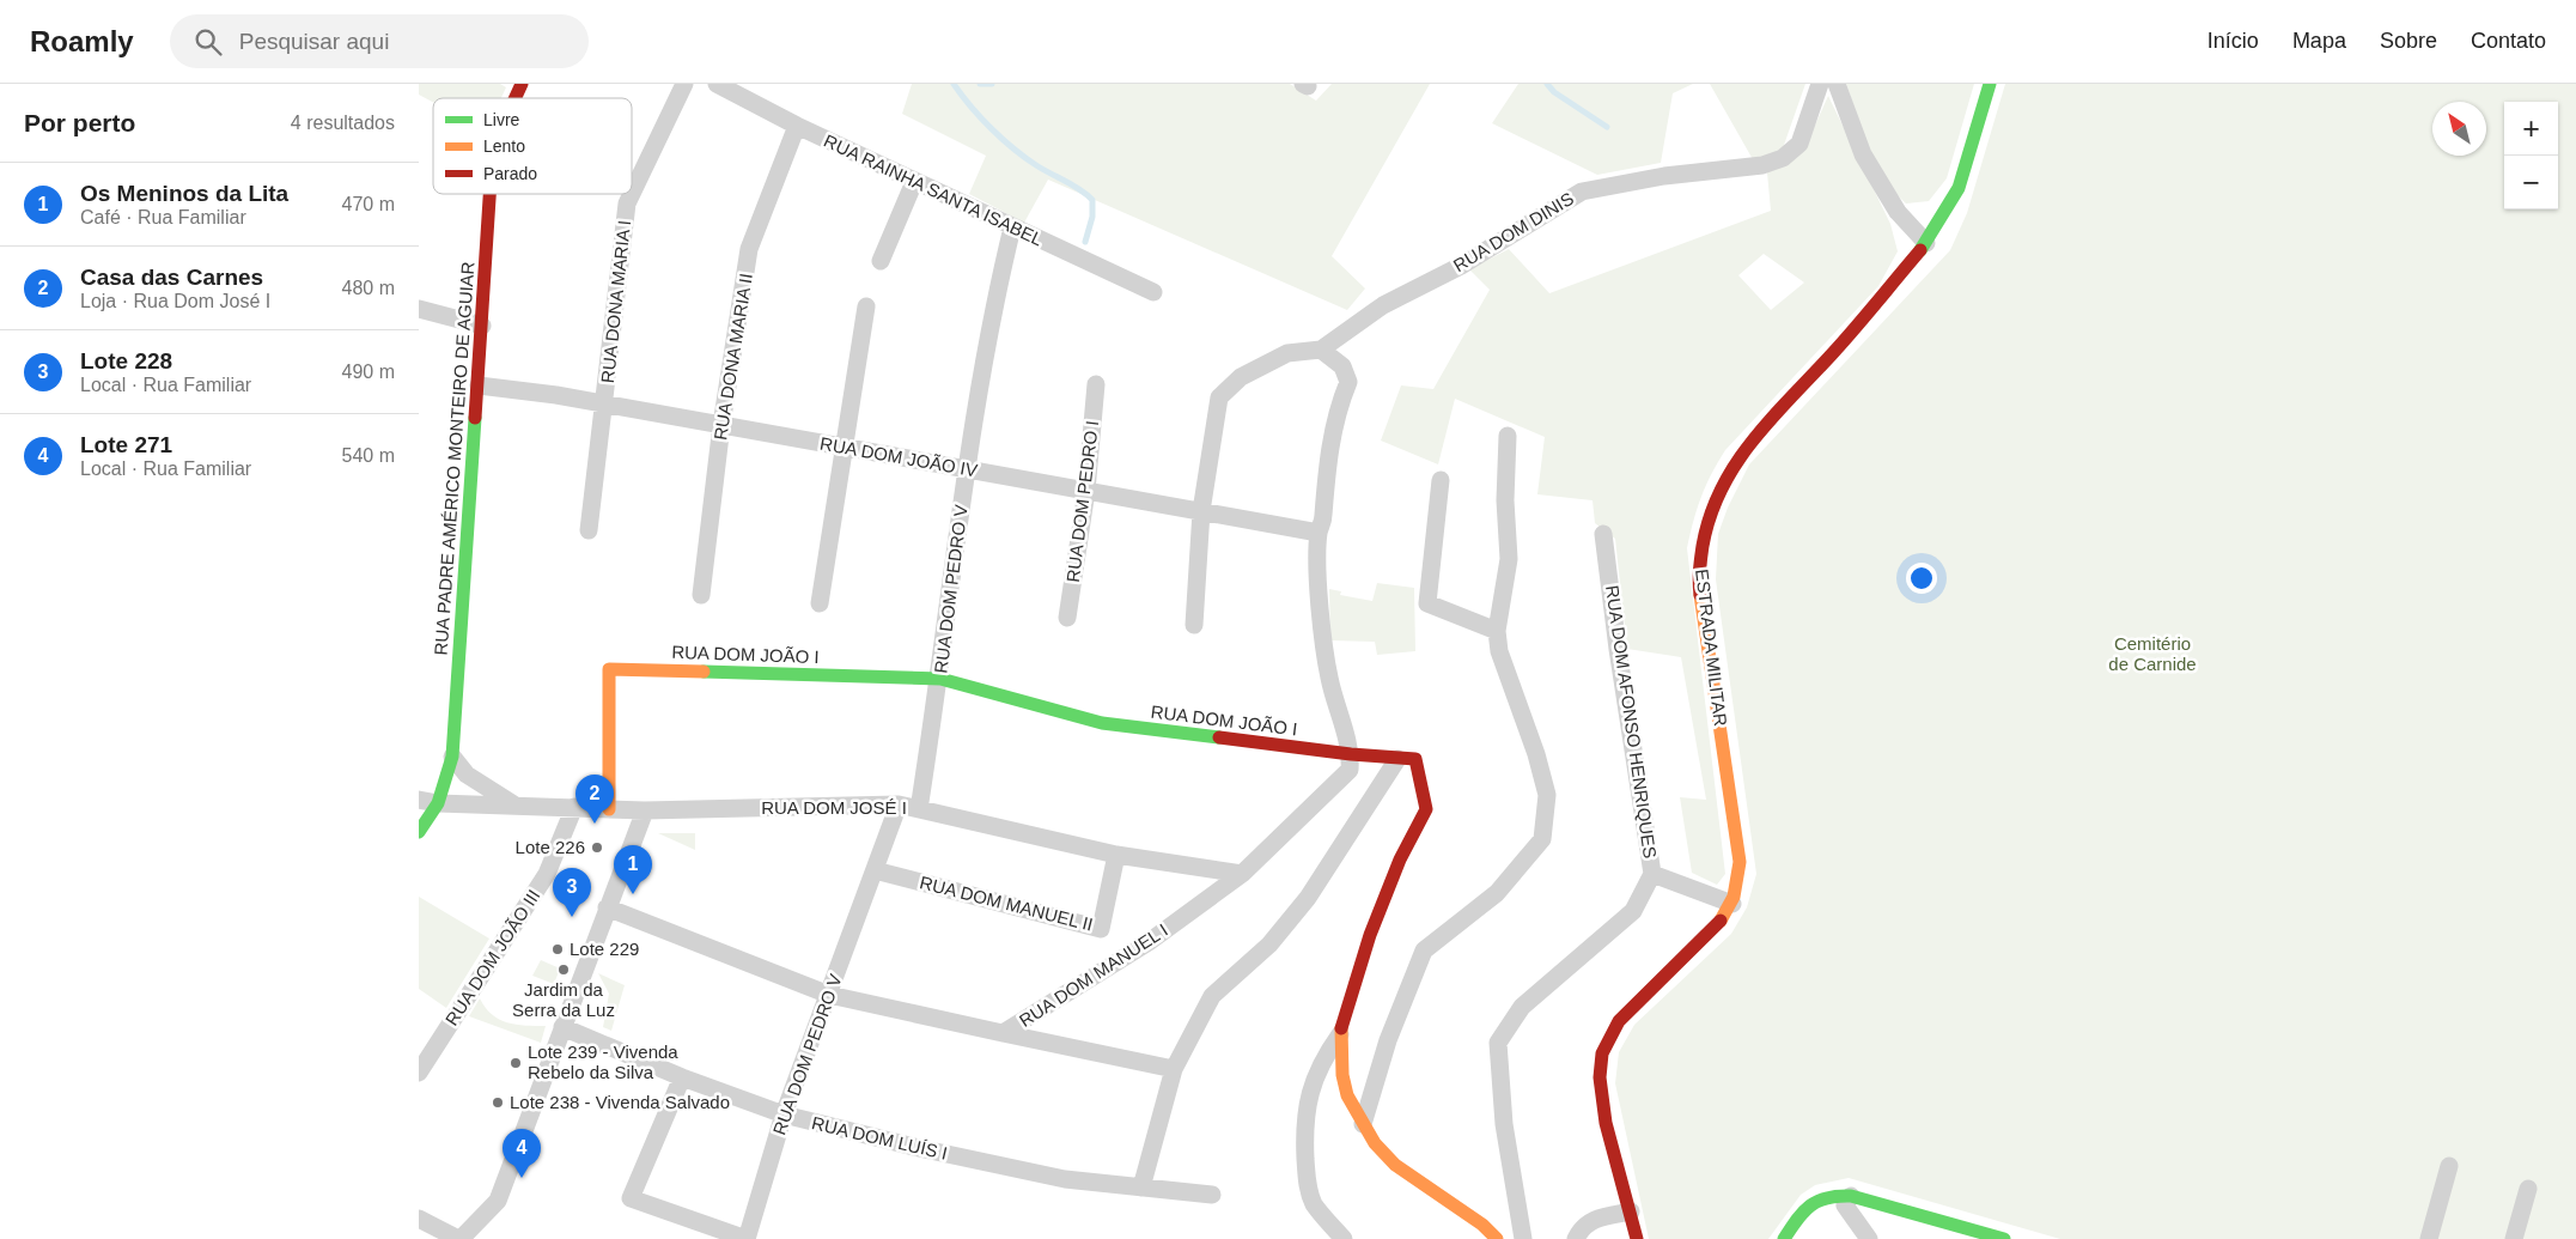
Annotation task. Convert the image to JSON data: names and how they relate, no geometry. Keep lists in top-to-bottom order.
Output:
{
  "streets": {
    "street": [
      "RUA RAINHA SANTA ISABEL",
      "RUA DOM DINIS",
      "RUA DONA MARIA I",
      "RUA DONA MARIA II",
      "RUA DOM JOÃO IV",
      "RUA PADRE AMÉRICO MONTEIRO DE AGUIAR",
      "RUA DOM PEDRO I",
      "RUA DOM PEDRO V",
      "ESTRADA MILITAR",
      "RUA DOM JOÃO I",
      "RUA DOM AFONSO HENRIQUES",
      "RUA DOM JOSÉ I",
      "RUA DOM MANUEL II",
      "RUA DOM JOÃO III",
      "RUA DOM MANUEL I",
      "RUA DOM LUÍS I"
    ]
  },
  "crossings": [
    ["RUA RAINHA SANTA ISABEL", "RUA DONA MARIA II"],
    ["RUA RAINHA SANTA ISABEL", "RUA DOM PEDRO V"],
    ["RUA DONA MARIA I", "RUA DOM JOÃO IV"],
    ["RUA DONA MARIA II", "RUA DOM JOÃO IV"],
    ["RUA DOM JOÃO IV", "RUA PADRE AMÉRICO MONTEIRO DE AGUIAR"],
    ["RUA DOM JOÃO IV", "RUA DOM PEDRO I"],
    ["RUA DOM JOÃO IV", "RUA DOM PEDRO V"],
    ["RUA PADRE AMÉRICO MONTEIRO DE AGUIAR", "RUA DOM JOSÉ I"],
    ["RUA DOM PEDRO V", "RUA DOM JOÃO I"],
    ["RUA DOM PEDRO V", "RUA DOM JOSÉ I"],
    ["RUA DOM PEDRO V", "RUA DOM MANUEL II"],
    ["RUA DOM PEDRO V", "RUA DOM MANUEL I"],
    ["RUA DOM PEDRO V", "RUA DOM LUÍS I"],
    ["RUA DOM JOÃO I", "RUA DOM JOSÉ I"],
    ["RUA DOM JOÃO I", "RUA DOM MANUEL I"],
    ["RUA DOM JOSÉ I", "RUA DOM MANUEL II"],
    ["RUA DOM JOSÉ I", "RUA DOM JOÃO III"],
    ["RUA DOM JOSÉ I", "RUA DOM MANUEL I"]
  ],
  "parks": ["Cemitério de Carnide"],
  "places": [
    "Lote 226",
    "Lote 229",
    "Jardim da Serra da Luz",
    "Lote 239 - Vivenda Rebelo da Silva",
    "Lote 238 - Vivenda Salvado"
  ],
  "legend": ["Livre", "Lento", "Parado"],
  "north": "top left",
  "page": {
    "header": "Roamly",
    "search": "Pesquisar aqui",
    "nav": [
      "Início",
      "Mapa",
      "Sobre",
      "Contato"
    ],
    "heading": ["Por perto", "4 resultados"],
    "map_buttons": ["+", "−"],
    "list": [
      {
        "mark": "1",
        "name": "Os Meninos da Lita",
        "note": "Café · Rua Familiar",
        "value": "470 m"
      },
      {
        "mark": "2",
        "name": "Casa das Carnes",
        "note": "Loja · Rua Dom José I",
        "value": "480 m"
      },
      {
        "mark": "3",
        "name": "Lote 228",
        "note": "Local · Rua Familiar",
        "value": "490 m"
      },
      {
        "mark": "4",
        "name": "Lote 271",
        "note": "Local · Rua Familiar",
        "value": "540 m"
      }
    ],
    "pins": [
      "2",
      "1",
      "3",
      "4"
    ]
  }
}
